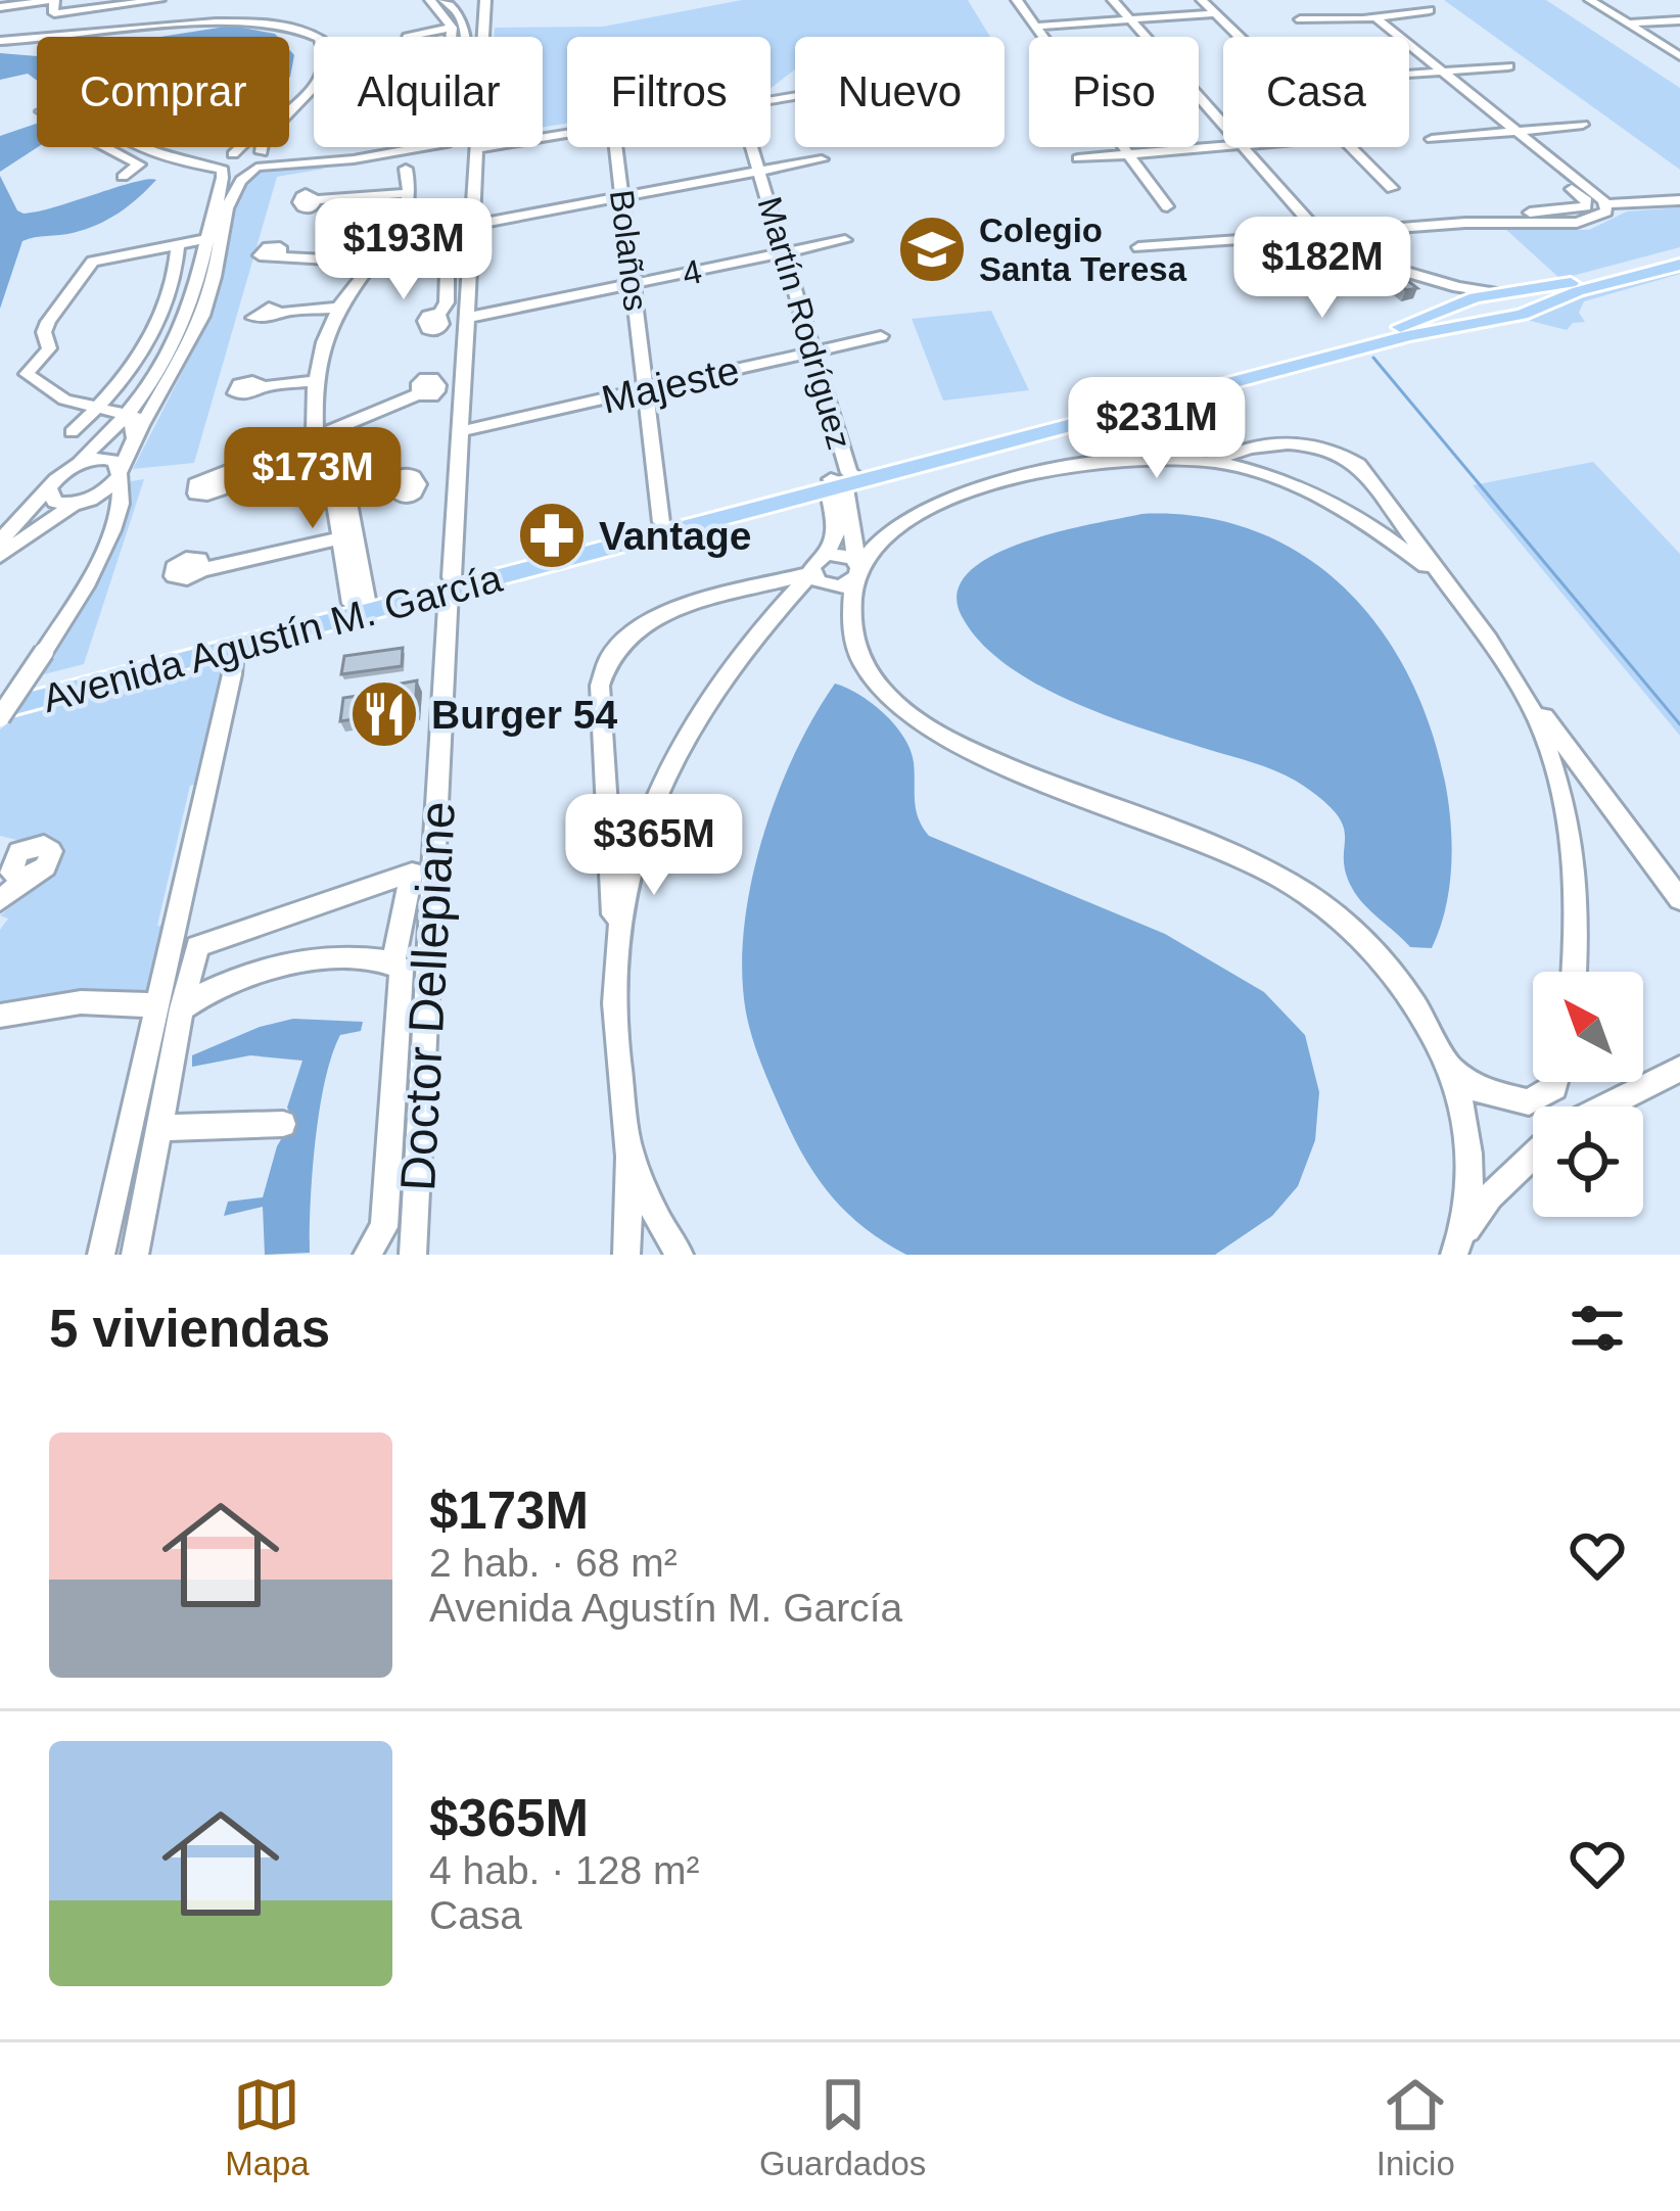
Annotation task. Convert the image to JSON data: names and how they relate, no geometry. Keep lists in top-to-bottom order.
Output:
{
  "streets": {
    "main road": ["Avenida Agustín M. García"],
    "street": [
      "Bolaños",
      "4",
      "Martín Rodríguez",
      "Majeste",
      "Doctor Dellepiane"
    ]
  },
  "crossings": [
    ["Bolaños", "4"],
    ["Bolaños", "Majeste"],
    ["Bolaños", "Avenida Agustín M. García"],
    ["4", "Martín Rodríguez"],
    ["4", "Doctor Dellepiane"],
    ["Martín Rodríguez", "Majeste"],
    ["Martín Rodríguez", "Avenida Agustín M. García"],
    ["Majeste", "Doctor Dellepiane"],
    ["Avenida Agustín M. García", "Doctor Dellepiane"]
  ],
  "places": {
    "school or university": ["Colegio Santa Teresa"],
    "pharmacy": ["Vantage"],
    "restaurant": ["Burger 54"]
  },
  "north": "top left",
  "page": {
    "chip": [
      "Comprar",
      "Alquilar",
      "Filtros",
      "Nuevo",
      "Piso",
      "Casa"
    ],
    "price": [
      "$193M",
      "$182M",
      "$231M",
      "$173M",
      "$365M"
    ],
    "heading": "5 viviendas",
    "list": [
      {
        "name": "$173M",
        "note": "2 hab. · 68 m² · Avenida Agustín M. García"
      },
      {
        "name": "$365M",
        "note": "4 hab. · 128 m² · Casa"
      }
    ],
    "tabs": ["Mapa", "Guardados", "Inicio"]
  }
}
